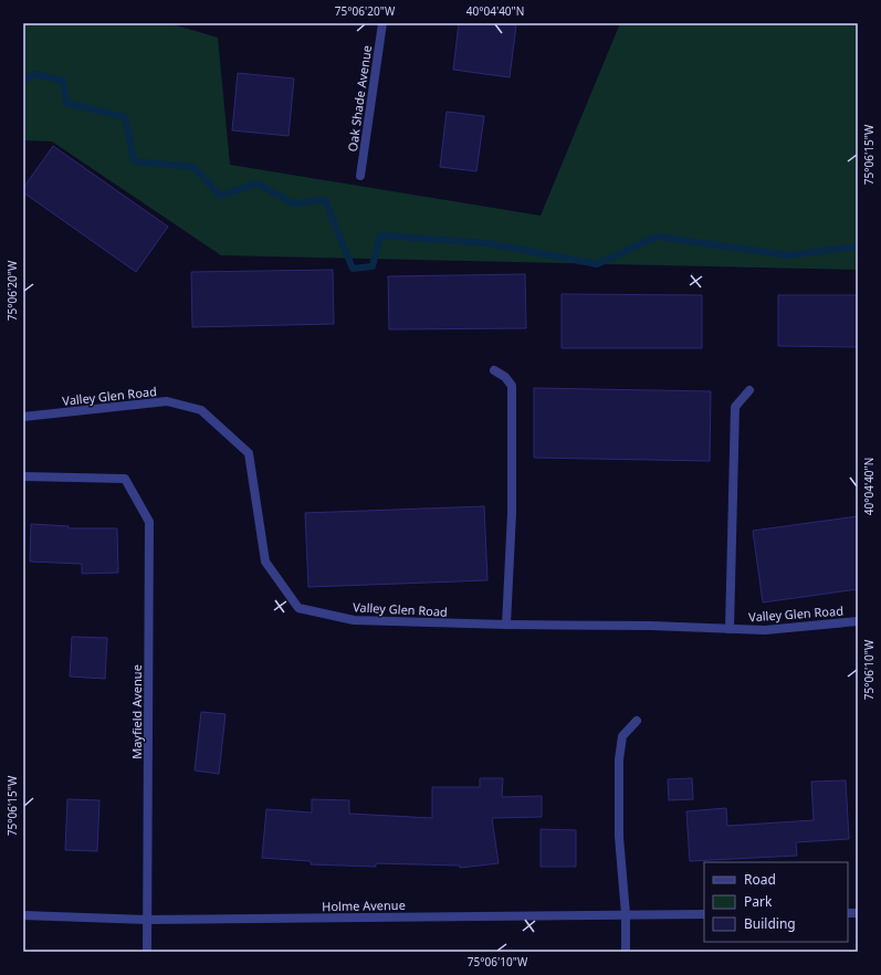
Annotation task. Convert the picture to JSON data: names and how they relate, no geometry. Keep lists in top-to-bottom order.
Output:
{
  "streets": {
    "street": [
      "Oak Shade Avenue",
      "Valley Glen Road",
      "Mayfield Avenue",
      "Holme Avenue"
    ]
  },
  "crossings": [
    ["Mayfield Avenue", "Holme Avenue"]
  ],
  "legend": ["Road", "Park", "Building"],
  "coordinates": [
    "75°06'20\"W",
    "40°04'40\"N",
    "75°06'15\"W",
    "75°06'10\"W"
  ]
}
